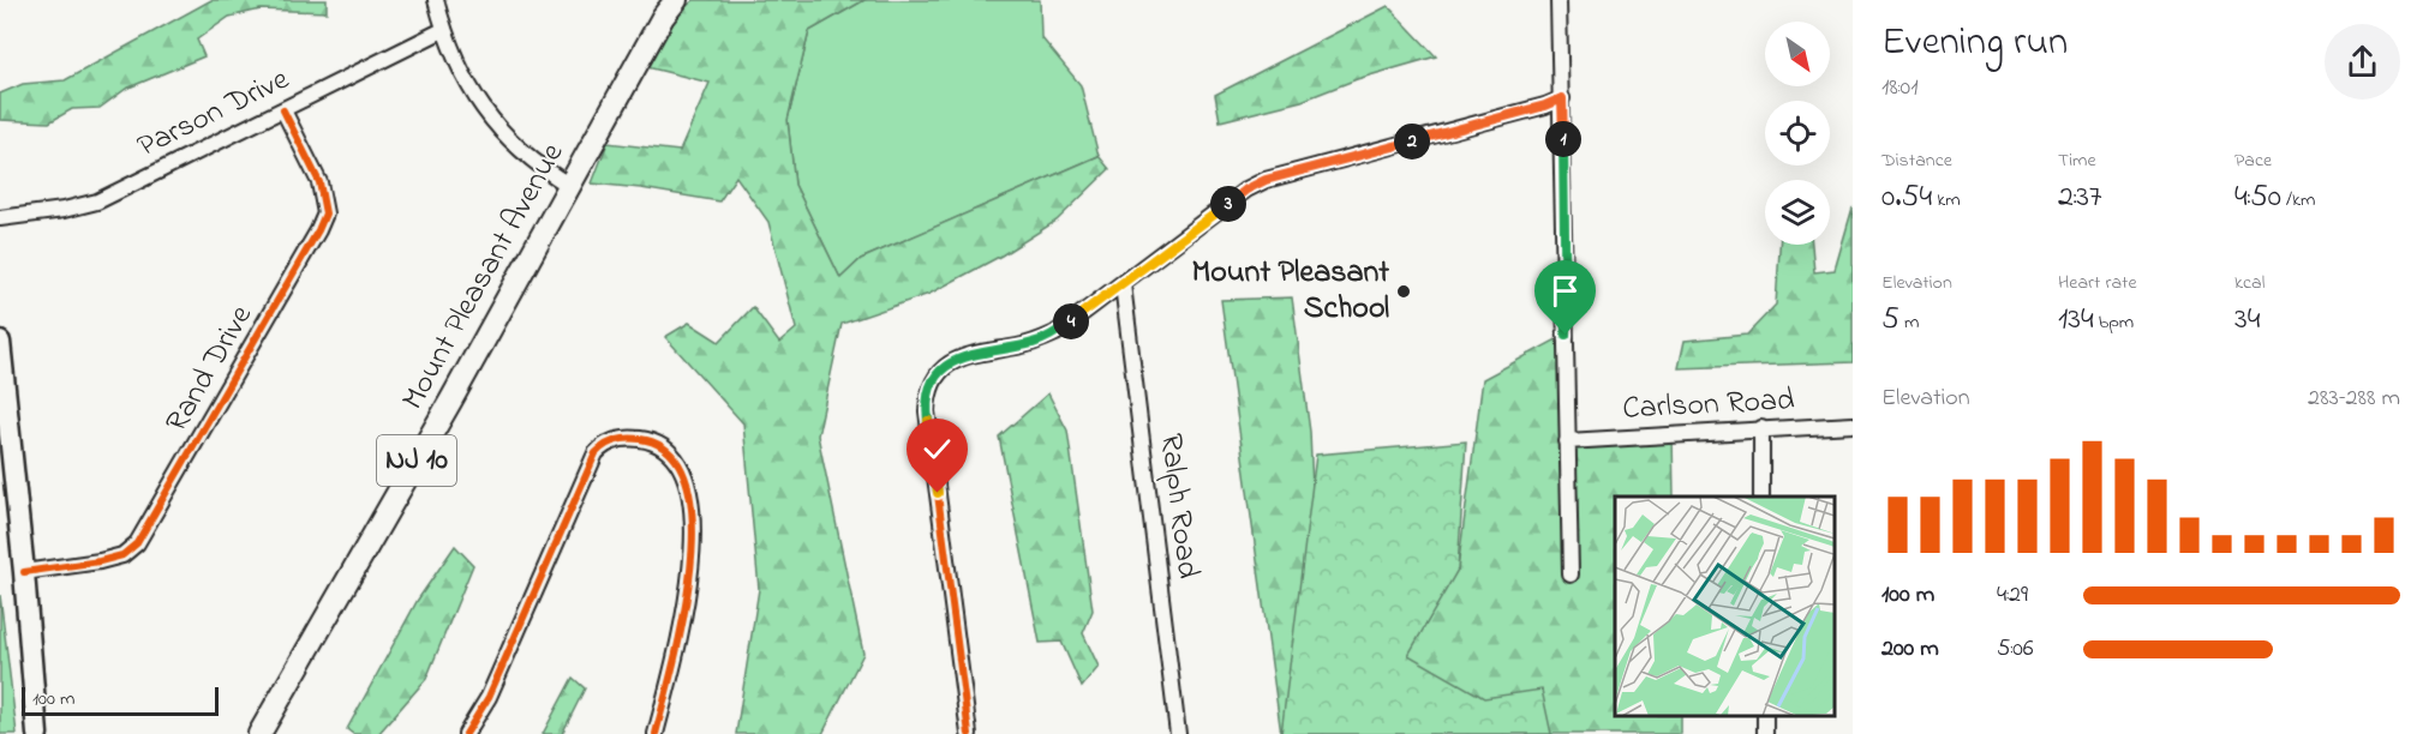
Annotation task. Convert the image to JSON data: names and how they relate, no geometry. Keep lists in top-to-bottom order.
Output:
{
  "streets": {
    "main road": ["Mount Pleasant Avenue", "NJ 10"],
    "street": [
      "Parson Drive",
      "Rand Drive",
      "Carlson Road",
      "Ralph Road"
    ]
  },
  "crossings": [
    ["Parson Drive", "Rand Drive"]
  ],
  "places": ["Mount Pleasant School"],
  "scale_bar": "100 m",
  "north": "bottom right",
  "page": {
    "heading": ["Evening run", "18:01"],
    "pins": [
      "1",
      "2",
      "3",
      "4"
    ],
    "stats": [
      ["Distance", "0.54 km"],
      ["Time", "2:37"],
      ["Pace", "4:50 /km"],
      ["Elevation", "5 m"],
      ["Heart rate", "134 bpm"],
      ["kcal", "34"]
    ],
    "chart": ["Elevation", "283–288 m"],
    "list": [
      {
        "name": "100 m",
        "note": "4:29"
      },
      {
        "name": "200 m",
        "note": "5:06"
      }
    ],
    "scale": "100 m"
  }
}
